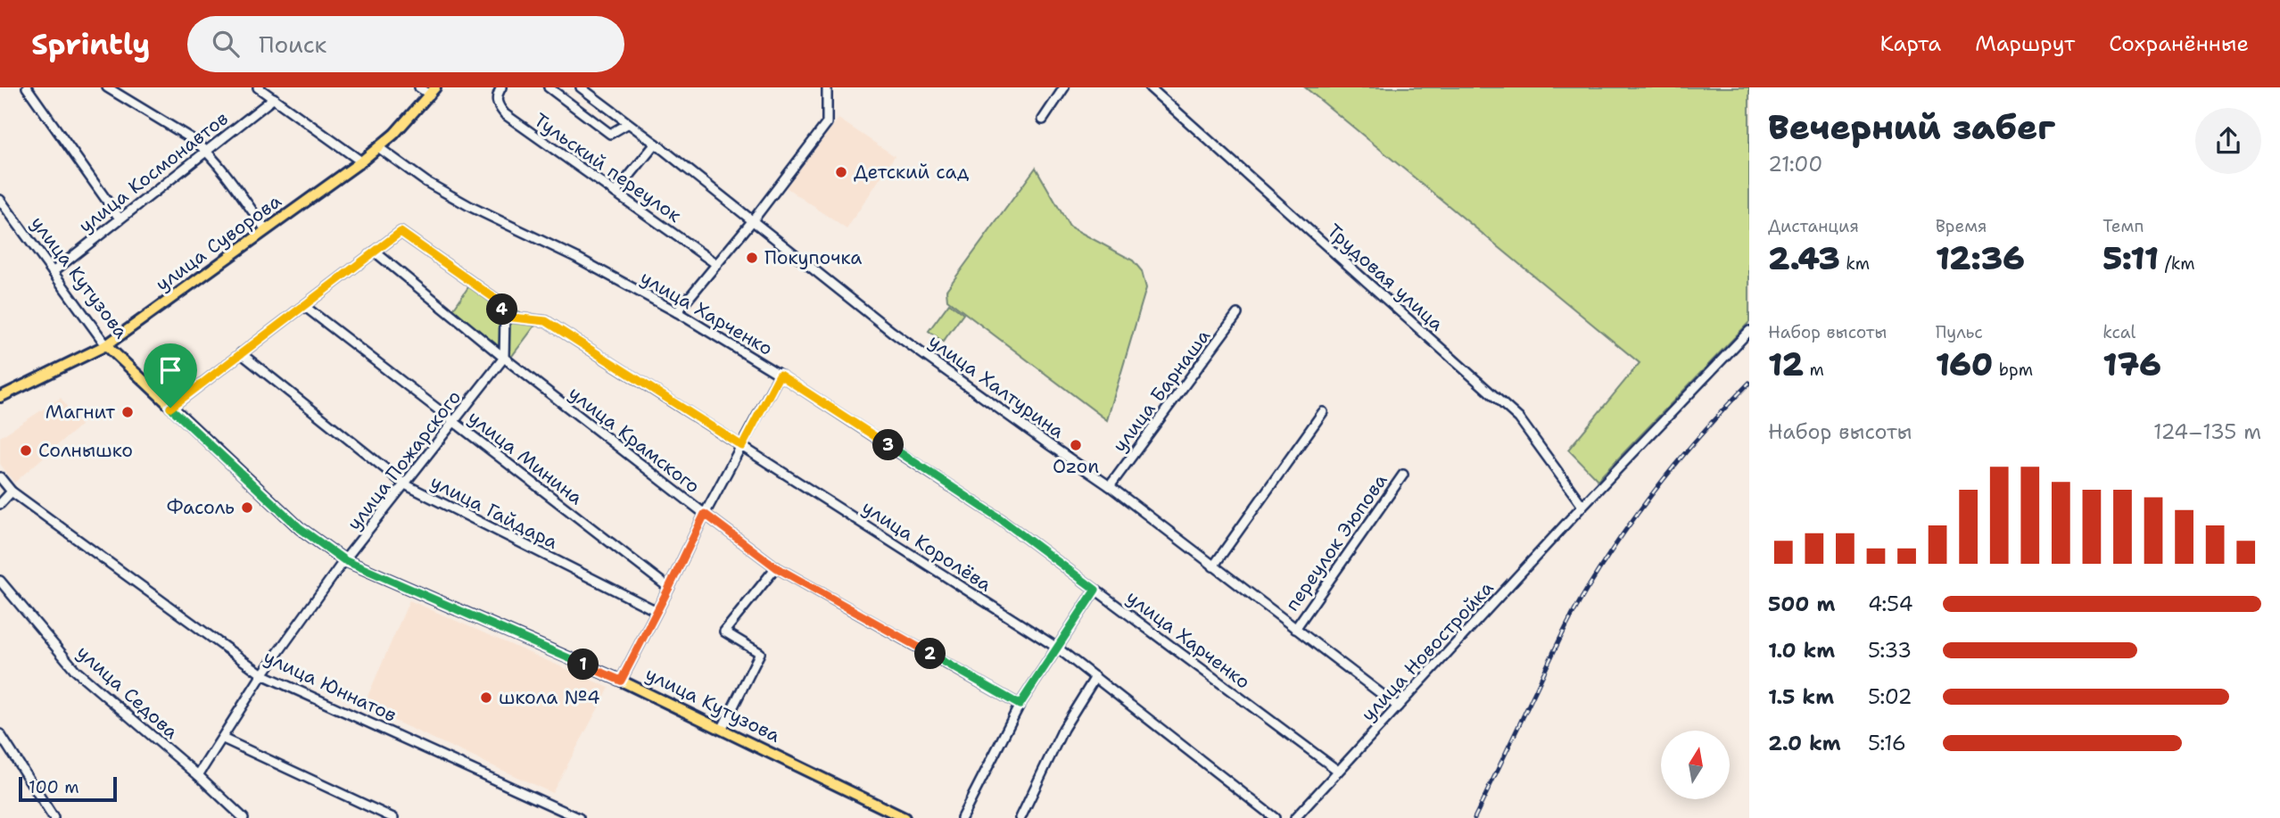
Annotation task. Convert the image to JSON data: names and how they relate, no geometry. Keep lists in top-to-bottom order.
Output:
{
  "streets": {
    "main road": ["улица Суворова", "улица Кутузова"],
    "street": [
      "Тульский переулок",
      "улица Космонавтов",
      "Трудовая улица",
      "улица Харченко",
      "улица Халтурина",
      "улица Барнаша",
      "улица Крамского",
      "улица Минина",
      "улица Пожарского",
      "улица Гайдара",
      "переулок Эюпова",
      "улица Королёва",
      "улица Новостройка",
      "улица Юннатов",
      "улица Седова"
    ]
  },
  "crossings": [
    ["улица Космонавтов", "улица Кутузова"],
    ["улица Суворова", "улица Кутузова"],
    ["улица Суворова", "улица Харченко"],
    ["улица Кутузова", "улица Пожарского"],
    ["Трудовая улица", "улица Новостройка"],
    ["улица Харченко", "улица Новостройка"],
    ["улица Халтурина", "улица Барнаша"],
    ["улица Халтурина", "переулок Эюпова"],
    ["улица Халтурина", "улица Новостройка"],
    ["улица Крамского", "улица Пожарского"],
    ["улица Минина", "улица Пожарского"],
    ["улица Пожарского", "улица Гайдара"],
    ["улица Пожарского", "улица Юннатов"],
    ["улица Пожарского", "улица Седова"]
  ],
  "places": [
    "Детский сад",
    "Покупочка",
    "Магнит",
    "Ozon",
    "Солнышко",
    "Фасоль",
    "школа №4"
  ],
  "scale_bar": "100 m",
  "north": "top",
  "page": {
    "header": "Sprintly",
    "search": "Поиск",
    "nav": ["Карта", "Маршрут", "Сохранённые"],
    "heading": ["Вечерний забег", "21:00"],
    "stats": [
      ["Дистанция", "2.43 km"],
      ["Время", "12:36"],
      ["Темп", "5:11 /km"],
      ["Набор высоты", "12 m"],
      ["Пульс", "160 bpm"],
      ["kcal", "176"]
    ],
    "pins": [
      "4",
      "3",
      "2",
      "1"
    ],
    "chart": ["Набор высоты", "124–135 m"],
    "list": [
      {
        "name": "500 m",
        "note": "4:54"
      },
      {
        "name": "1.0 km",
        "note": "5:33"
      },
      {
        "name": "1.5 km",
        "note": "5:02"
      },
      {
        "name": "2.0 km",
        "note": "5:16"
      }
    ],
    "scale": "100 m"
  }
}
